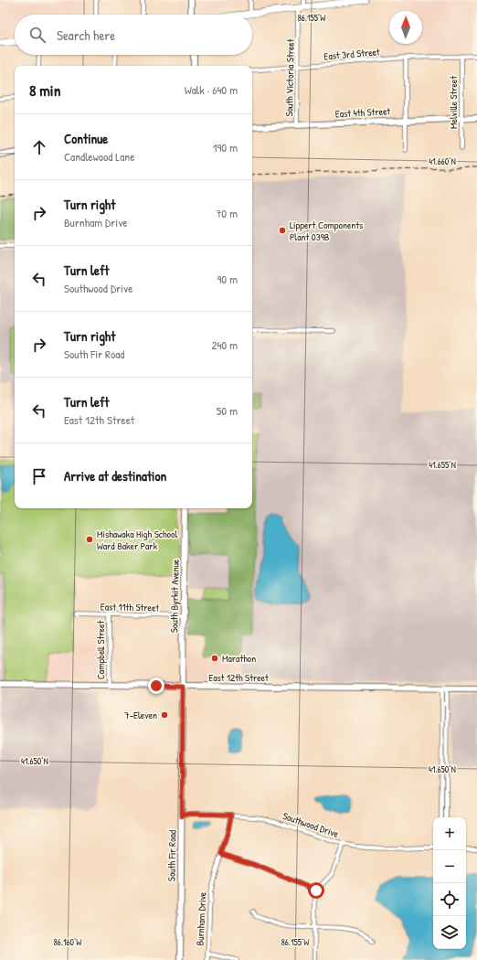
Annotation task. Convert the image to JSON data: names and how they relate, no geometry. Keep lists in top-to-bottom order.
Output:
{
  "streets": {
    "street": [
      "East 3rd Street",
      "South Victoria Street",
      "Melville Street",
      "East 4th Street",
      "South Byrkit Avenue",
      "East 11th Street",
      "Campbell Street",
      "East 12th Street",
      "Southwood Drive",
      "South Fir Road",
      "Burnham Drive"
    ]
  },
  "crossings": [
    ["East 3rd Street", "South Victoria Street"],
    ["East 3rd Street", "Melville Street"],
    ["South Victoria Street", "East 4th Street"],
    ["Melville Street", "East 4th Street"],
    ["South Byrkit Avenue", "East 11th Street"],
    ["South Byrkit Avenue", "East 12th Street"],
    ["South Byrkit Avenue", "South Fir Road"],
    ["East 11th Street", "Campbell Street"],
    ["Campbell Street", "East 12th Street"],
    ["East 12th Street", "South Fir Road"],
    ["Southwood Drive", "South Fir Road"],
    ["Southwood Drive", "Burnham Drive"]
  ],
  "places": [
    "Lippert Components Plant 039B",
    "Mishawaka High School Ward Baker Park",
    "Marathon",
    "7-Eleven"
  ],
  "north": "top",
  "page": {
    "search": "Search here",
    "heading": ["8 min", "Walk · 640 m"],
    "list": [
      ["Continue", "Candlewood Lane", "190 m"],
      ["Turn right", "Burnham Drive", "70 m"],
      ["Turn left", "Southwood Drive", "90 m"],
      ["Turn right", "South Fir Road", "240 m"],
      ["Turn left", "East 12th Street", "50 m"],
      "Arrive at destination"
    ],
    "map_buttons": ["+", "−"]
  },
  "coordinates": [
    "86.155°W",
    "41.660°N",
    "41.655°N",
    "41.650°N",
    "86.160°W"
  ]
}
